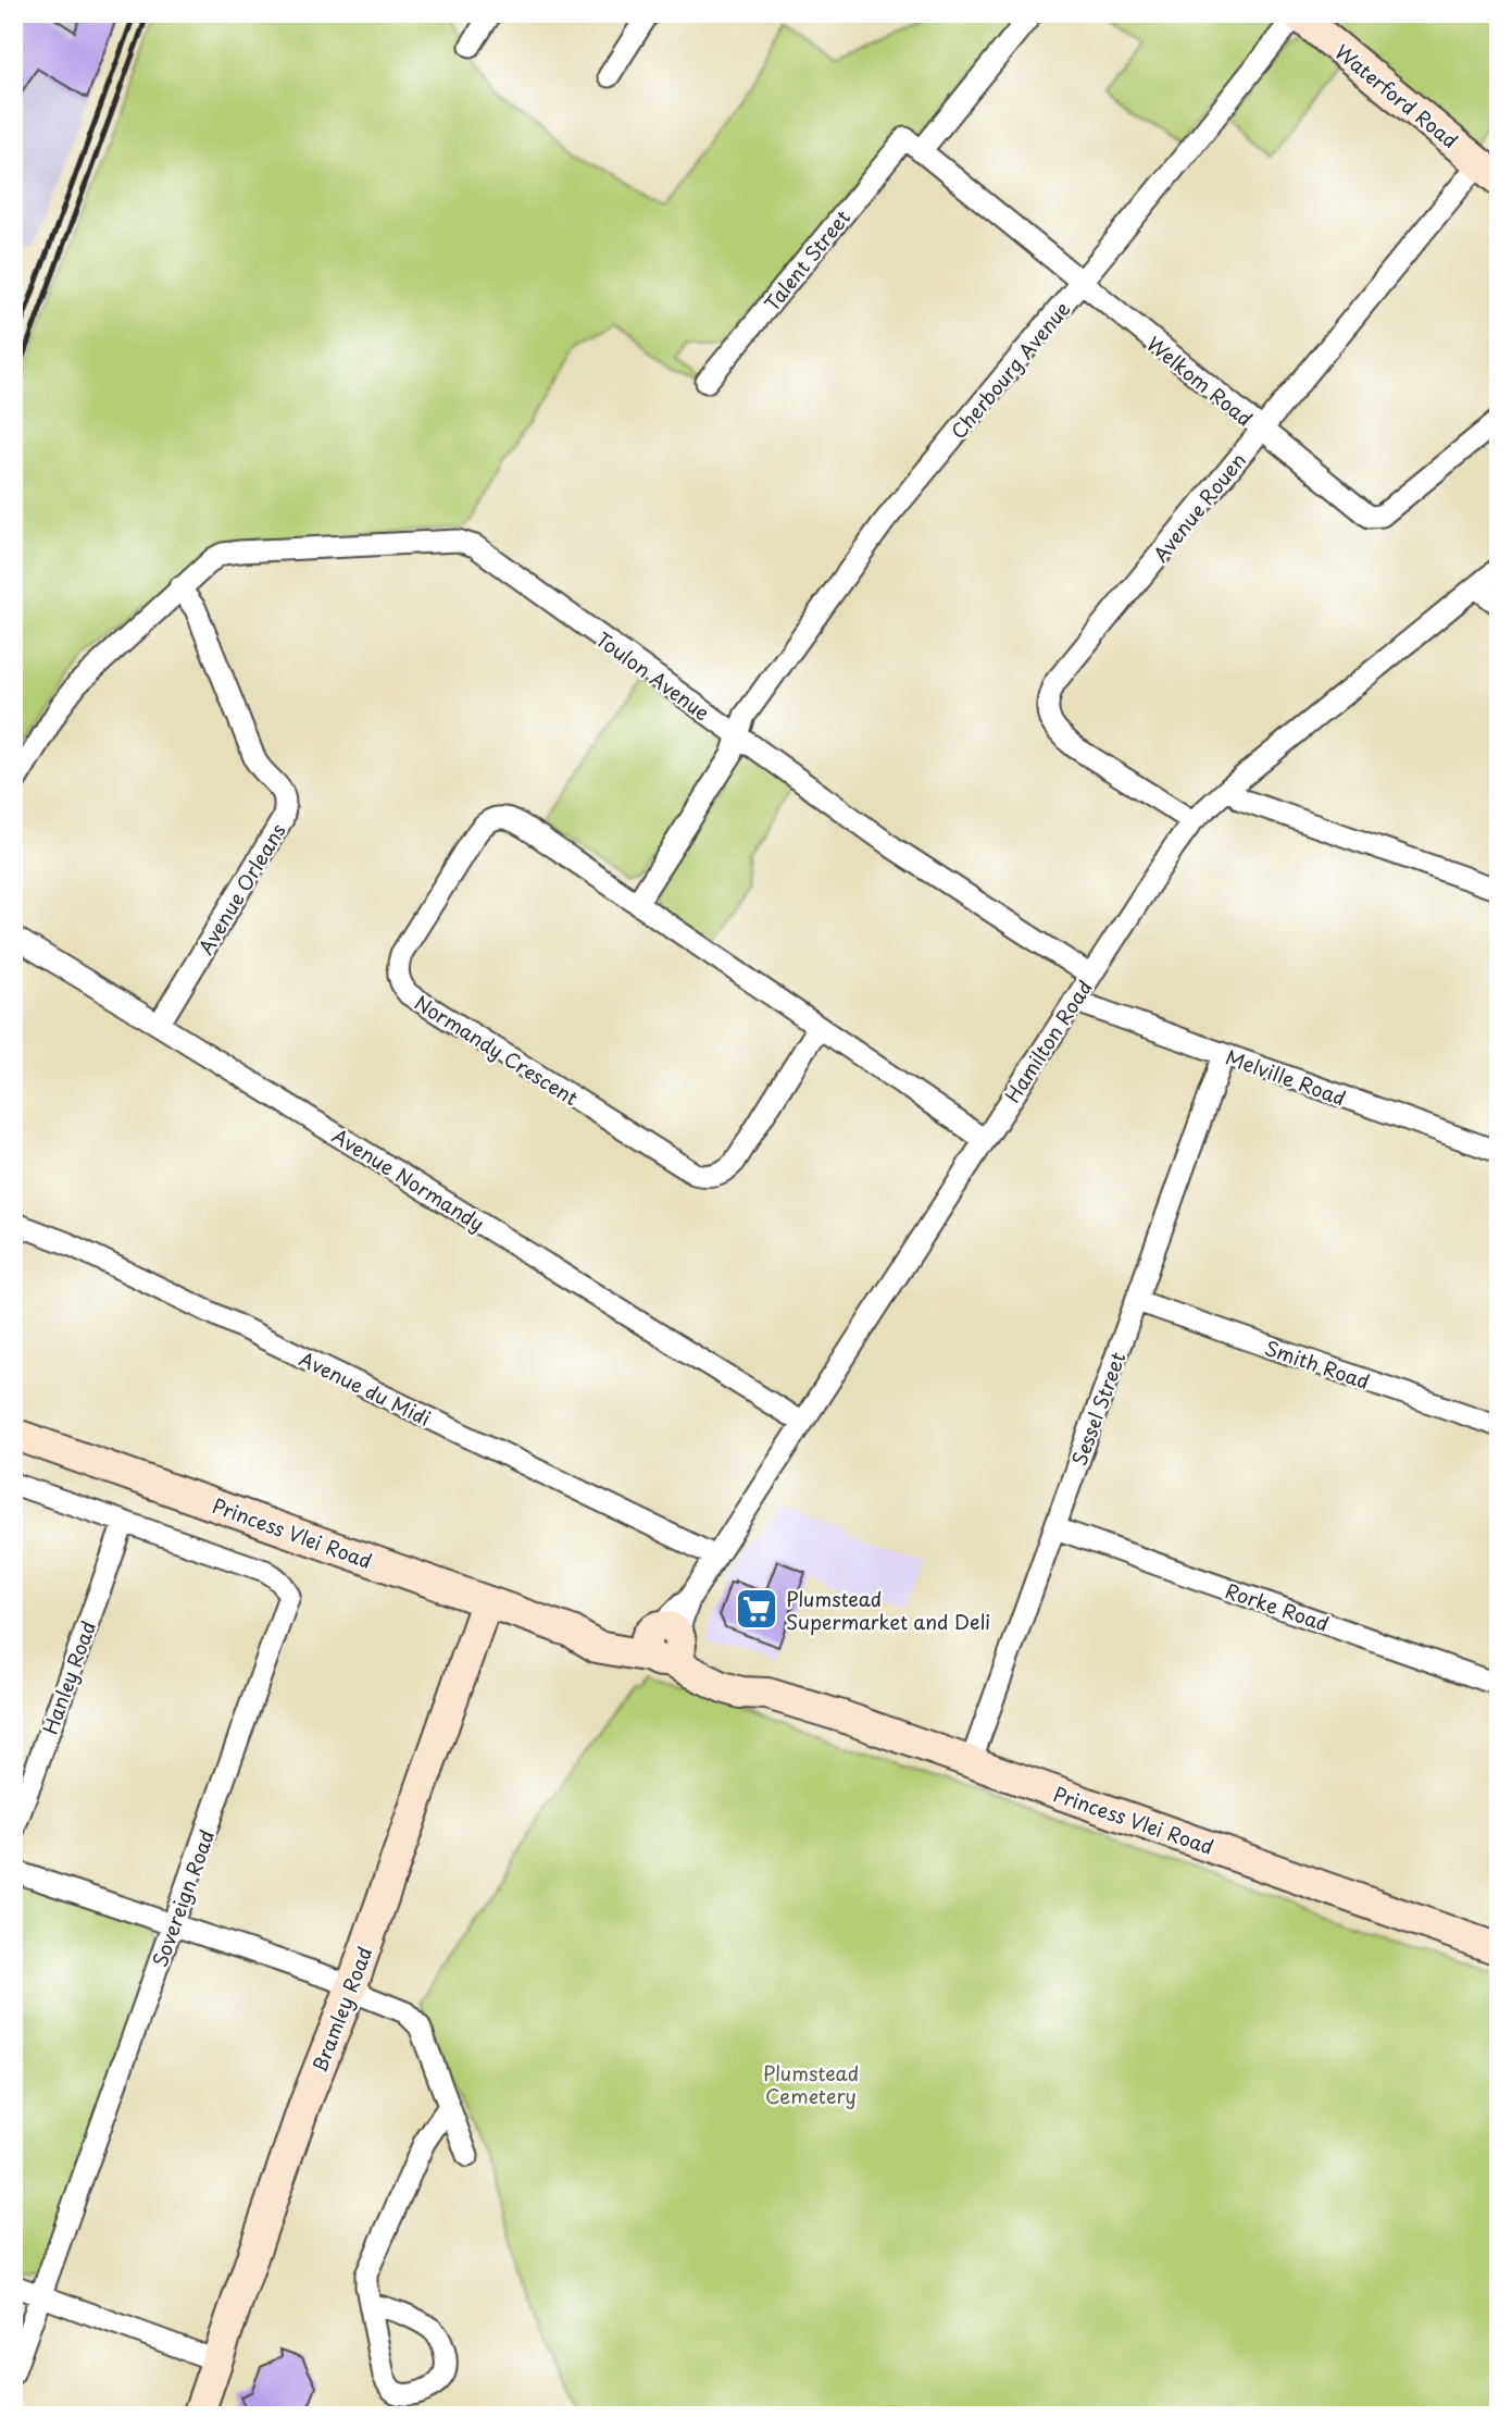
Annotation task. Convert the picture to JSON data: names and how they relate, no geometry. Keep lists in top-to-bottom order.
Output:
{
  "streets": {
    "street": [
      "Waterford Road",
      "Talent Street",
      "Cherbourg Avenue",
      "Welkom Road",
      "Avenue Rouen",
      "Toulon Avenue",
      "Avenue Orleans",
      "Hamilton Road",
      "Normandy Crescent",
      "Melville Road",
      "Avenue Normandy",
      "Smith Road",
      "Avenue du Midi",
      "Sessel Street",
      "Princess Vlei Road",
      "Rorke Road",
      "Hanley Road",
      "Sovereign Road",
      "Bramley Road"
    ]
  },
  "crossings": [
    ["Waterford Road", "Cherbourg Avenue"],
    ["Waterford Road", "Avenue Rouen"],
    ["Talent Street", "Welkom Road"],
    ["Cherbourg Avenue", "Welkom Road"],
    ["Cherbourg Avenue", "Toulon Avenue"],
    ["Welkom Road", "Avenue Rouen"],
    ["Avenue Rouen", "Hamilton Road"],
    ["Toulon Avenue", "Avenue Orleans"],
    ["Toulon Avenue", "Hamilton Road"],
    ["Avenue Orleans", "Avenue Normandy"],
    ["Hamilton Road", "Normandy Crescent"],
    ["Hamilton Road", "Melville Road"],
    ["Hamilton Road", "Avenue Normandy"],
    ["Hamilton Road", "Avenue du Midi"],
    ["Hamilton Road", "Princess Vlei Road"],
    ["Melville Road", "Sessel Street"],
    ["Smith Road", "Sessel Street"],
    ["Sessel Street", "Princess Vlei Road"],
    ["Sessel Street", "Rorke Road"],
    ["Princess Vlei Road", "Bramley Road"],
    ["Hanley Road", "Sovereign Road"]
  ],
  "parks": ["Plumstead Cemetery"],
  "places": {
    "supermarket": ["Plumstead Supermarket and Deli"]
  }
}
